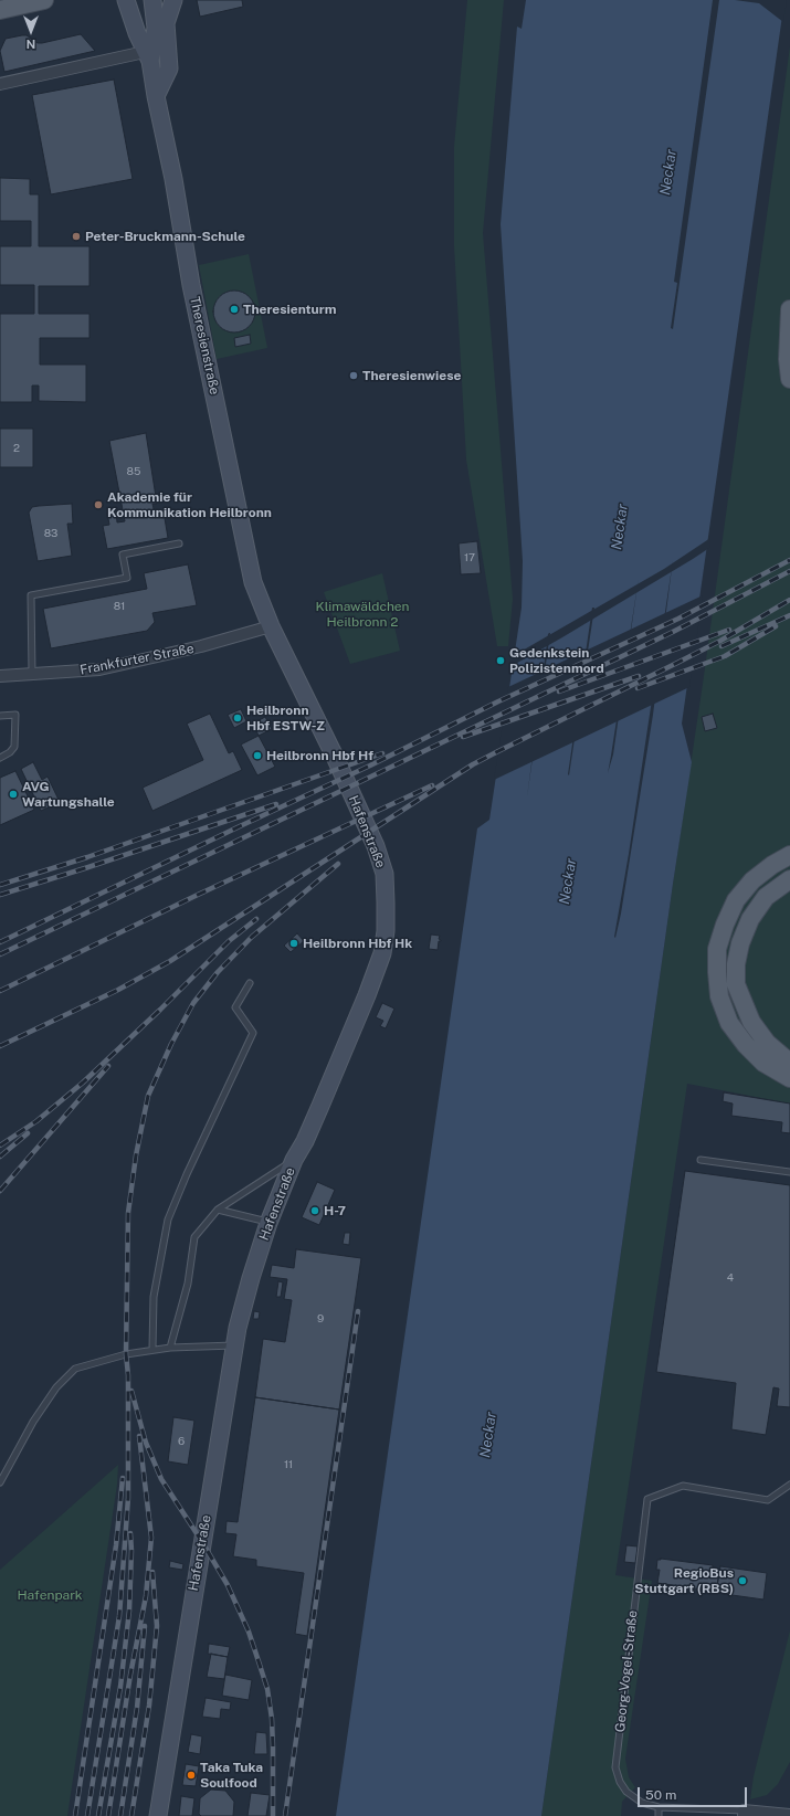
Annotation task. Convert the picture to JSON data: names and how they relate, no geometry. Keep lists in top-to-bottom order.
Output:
{
  "streets": {
    "main road": ["Theresienstraße", "Hafenstraße"],
    "street": ["Frankfurter Straße", "Georg-Vogel-Straße"]
  },
  "crossings": [
    ["Theresienstraße", "Frankfurter Straße"],
    ["Theresienstraße", "Hafenstraße"],
    ["Frankfurter Straße", "Hafenstraße"]
  ],
  "water": ["Neckar"],
  "parks": ["Klimawäldchen Heilbronn 2", "Hafenpark"],
  "places": [
    "Peter-Bruckmann-Schule",
    "Theresienturm",
    "Theresienwiese",
    "Akademie für Kommunikation Heilbronn",
    "Gedenkstein Polizistenmord",
    "Heilbronn Hbf ESTW-Z",
    "Heilbronn Hbf Hf",
    "AVG Wartungshalle",
    "Heilbronn Hbf Hk",
    "H-7",
    "RegioBus Stuttgart (RBS)",
    "Taka Tuka Soulfood"
  ],
  "house_numbers": [
    "2",
    "85",
    "83",
    "17",
    "81",
    "4",
    "9",
    "6",
    "11"
  ],
  "scale_bar": "50 m",
  "north": "bottom"
}
